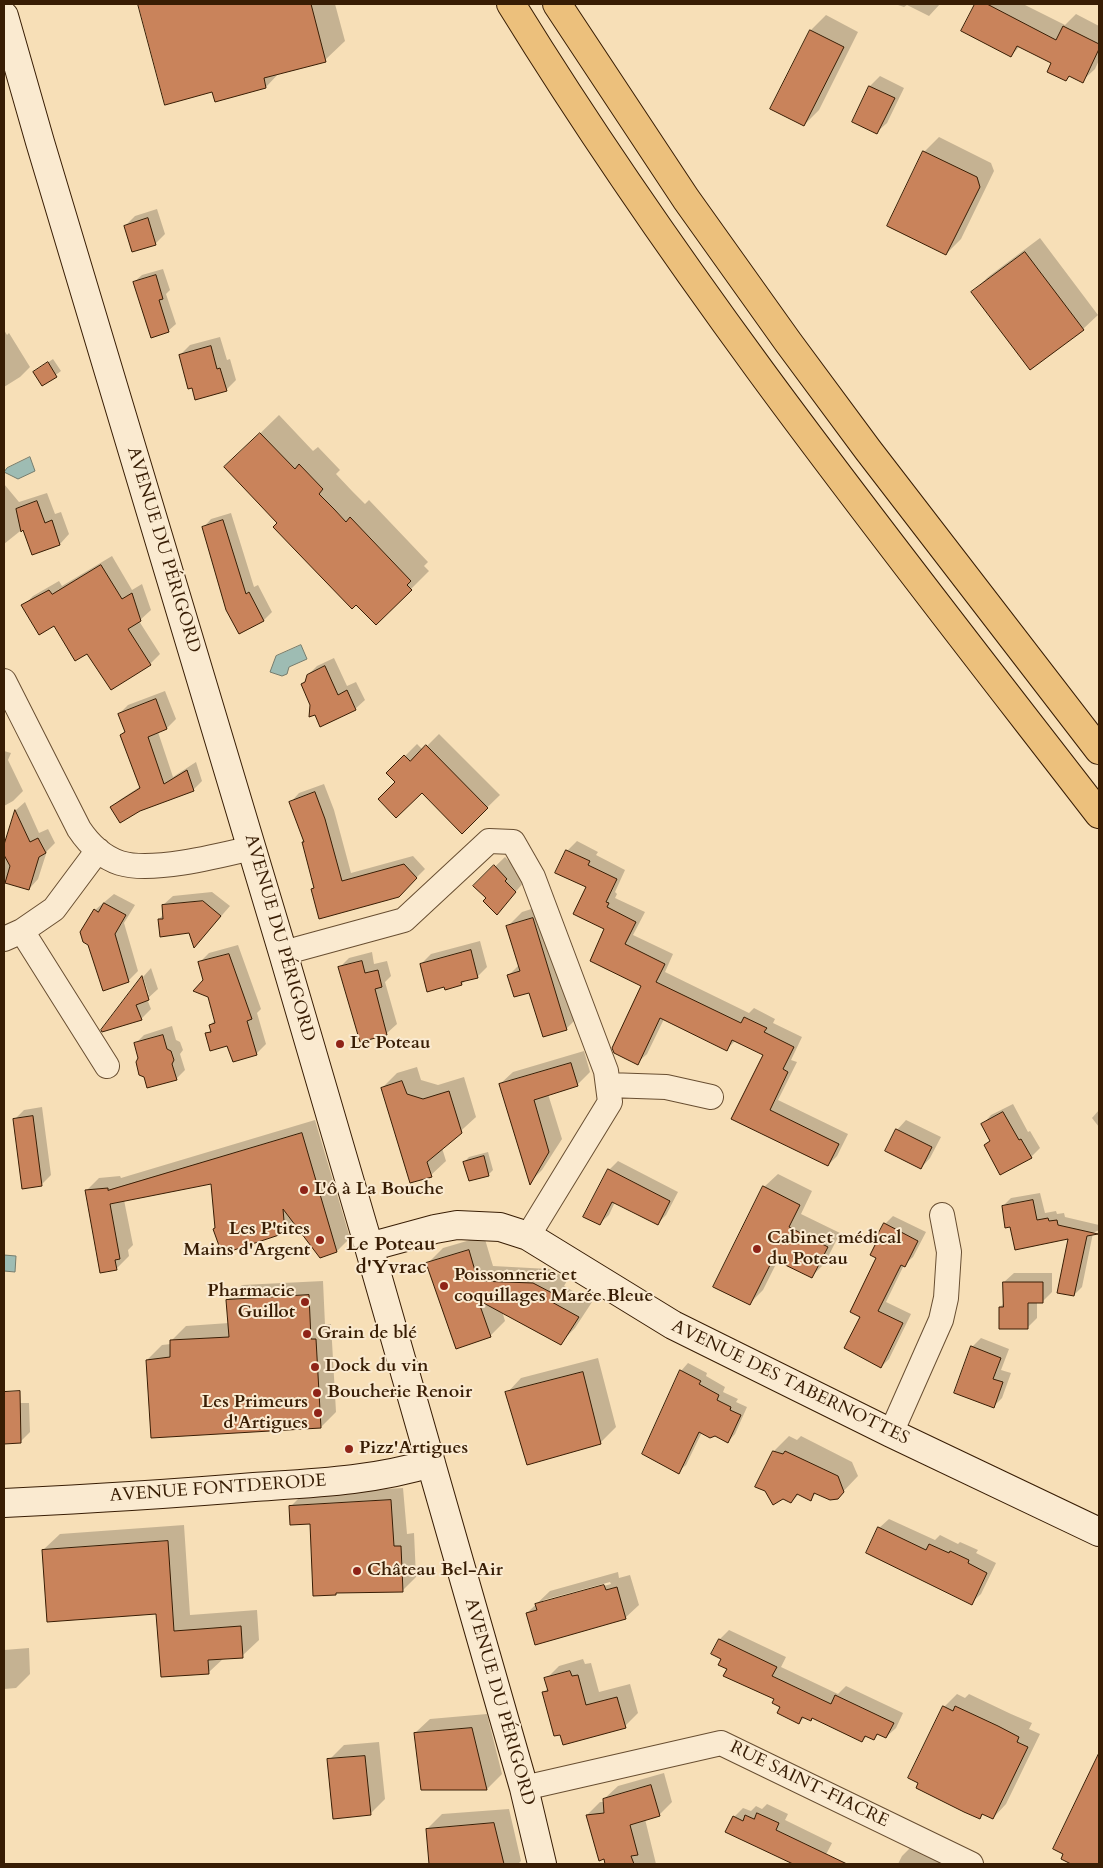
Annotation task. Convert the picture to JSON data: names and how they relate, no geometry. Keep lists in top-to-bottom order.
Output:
{
  "streets": {
    "street": [
      "AVENUE DU PÉRIGORD",
      "AVENUE DES TABERNOTTES",
      "AVENUE FONTDERODE",
      "RUE SAINT-FIACRE"
    ]
  },
  "crossings": [
    ["AVENUE DU PÉRIGORD", "AVENUE DES TABERNOTTES"],
    ["AVENUE DU PÉRIGORD", "AVENUE FONTDERODE"],
    ["AVENUE DU PÉRIGORD", "RUE SAINT-FIACRE"]
  ],
  "districts": ["Le Poteau d'Yvrac"],
  "places": [
    "Le Poteau",
    "L'ô à La Bouche",
    "Les P'tites Mains d'Argent",
    "Cabinet médical du Poteau",
    "Poissonnerie et coquillages Marée Bleue",
    "Pharmacie Guillot",
    "Grain de blé",
    "Dock du vin",
    "Boucherie Renoir",
    "Les Primeurs d'Artigues",
    "Pizz'Artigues",
    "Château Bel-Air"
  ]
}
